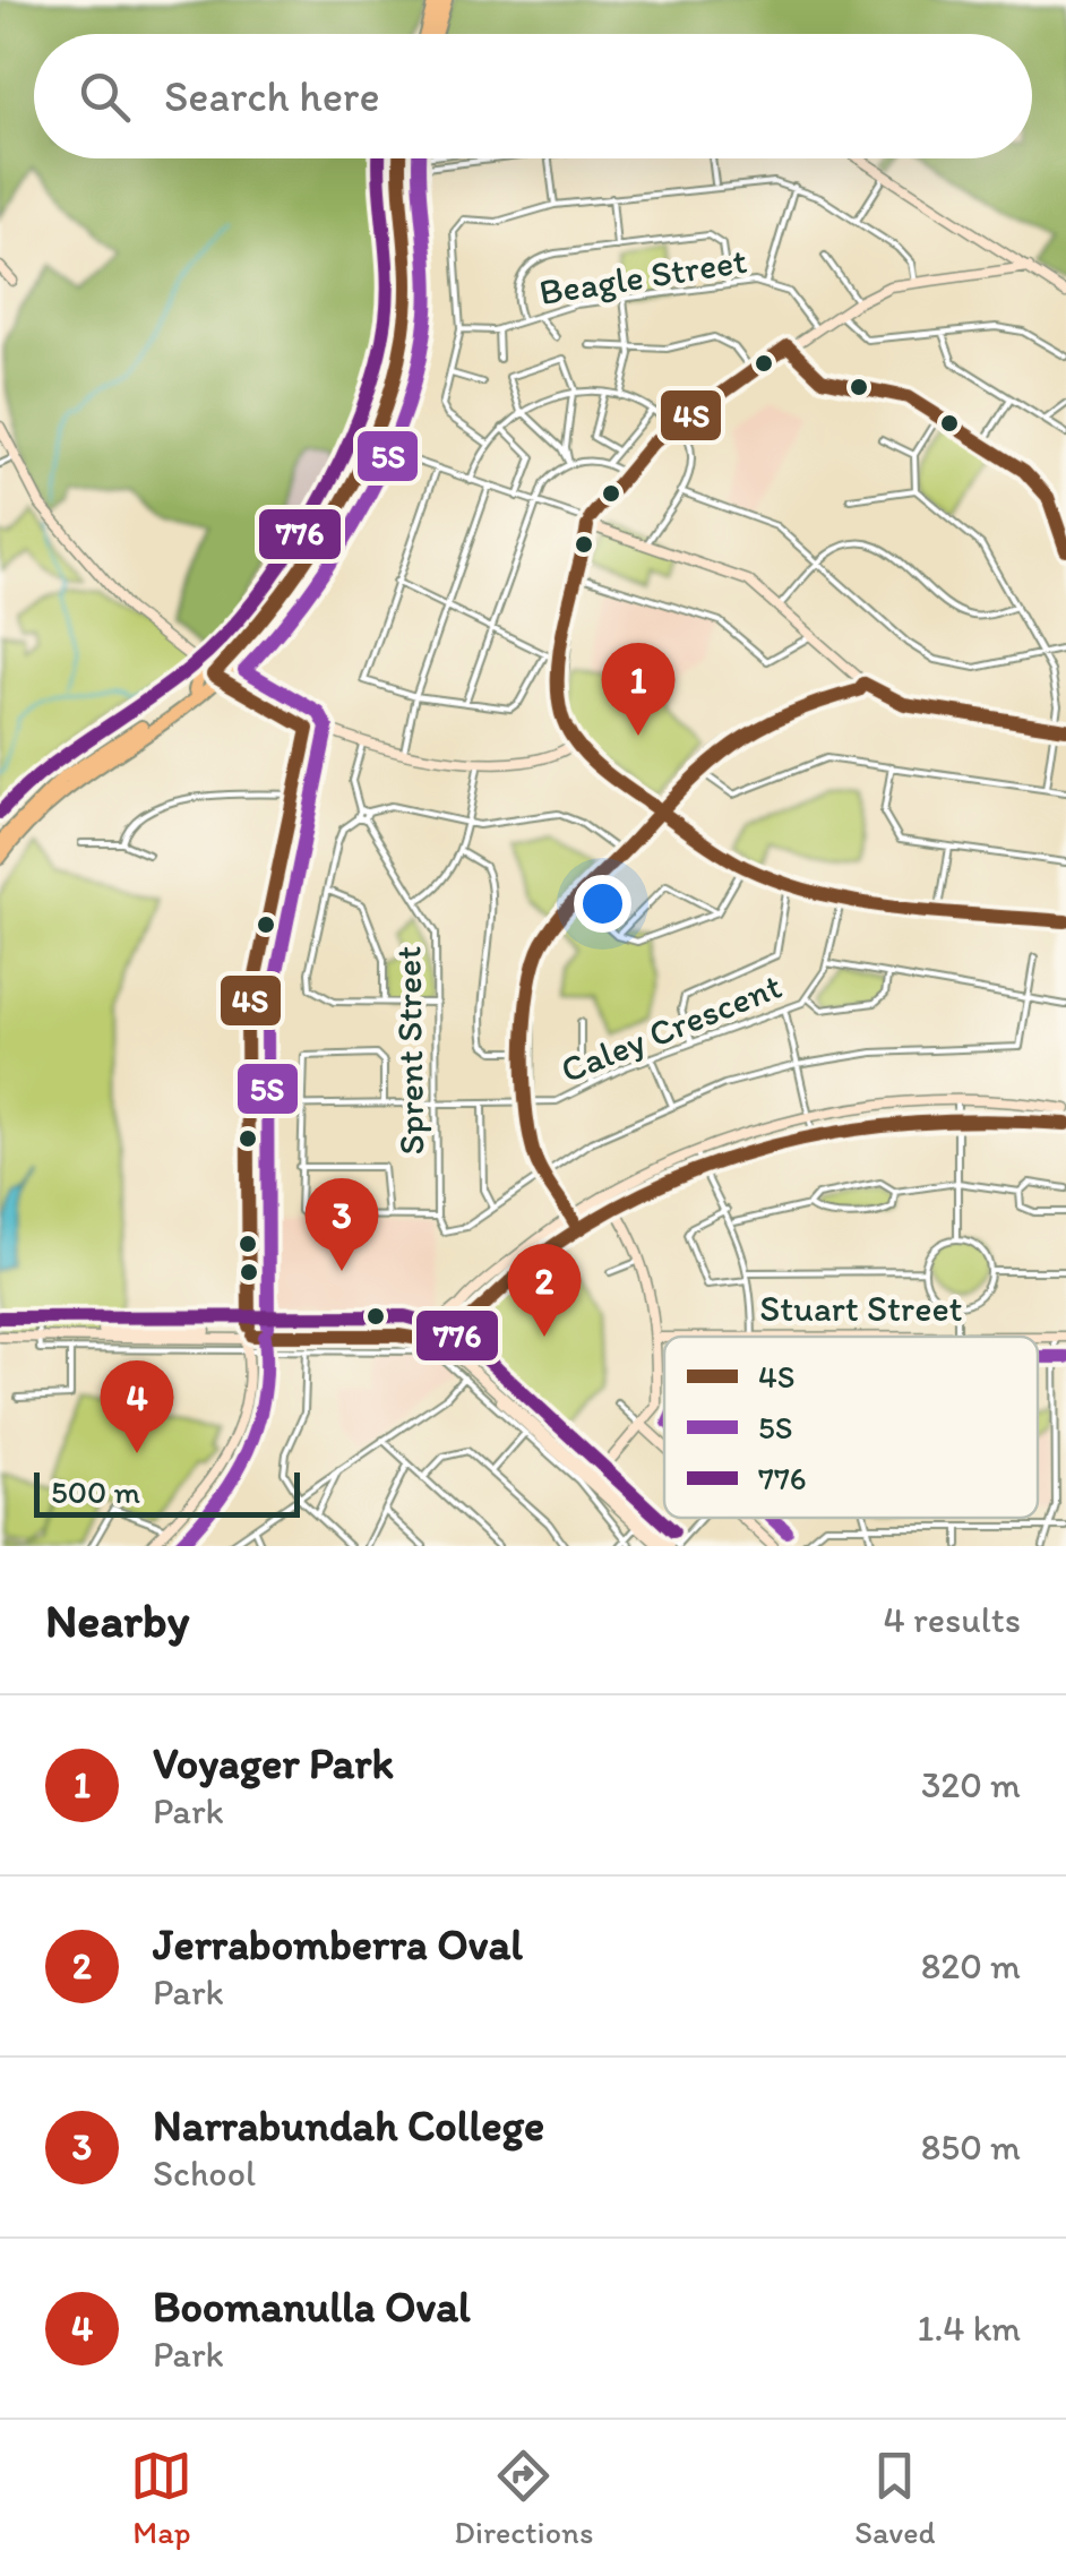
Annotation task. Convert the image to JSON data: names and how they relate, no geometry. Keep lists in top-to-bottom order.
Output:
{
  "streets": {
    "street": [
      "Beagle Street",
      "Caley Crescent",
      "Sprent Street",
      "Stuart Street"
    ]
  },
  "crossings": [
    ["Caley Crescent", "Sprent Street"]
  ],
  "lines": ["transit line 4S", "transit line 5S", "transit line 776"],
  "legend": ["4S", "5S", "776"],
  "scale_bar": "500 m",
  "page": {
    "search": "Search here",
    "pins": [
      "1",
      "3",
      "2",
      "4"
    ],
    "scale": "500 m",
    "heading": ["Nearby", "4 results"],
    "list": [
      {
        "mark": "1",
        "name": "Voyager Park",
        "note": "Park",
        "value": "320 m"
      },
      {
        "mark": "2",
        "name": "Jerrabomberra Oval",
        "note": "Park",
        "value": "820 m"
      },
      {
        "mark": "3",
        "name": "Narrabundah College",
        "note": "School",
        "value": "850 m"
      },
      {
        "mark": "4",
        "name": "Boomanulla Oval",
        "note": "Park",
        "value": "1.4 km"
      }
    ],
    "nav": ["Map", "Directions", "Saved"]
  }
}
